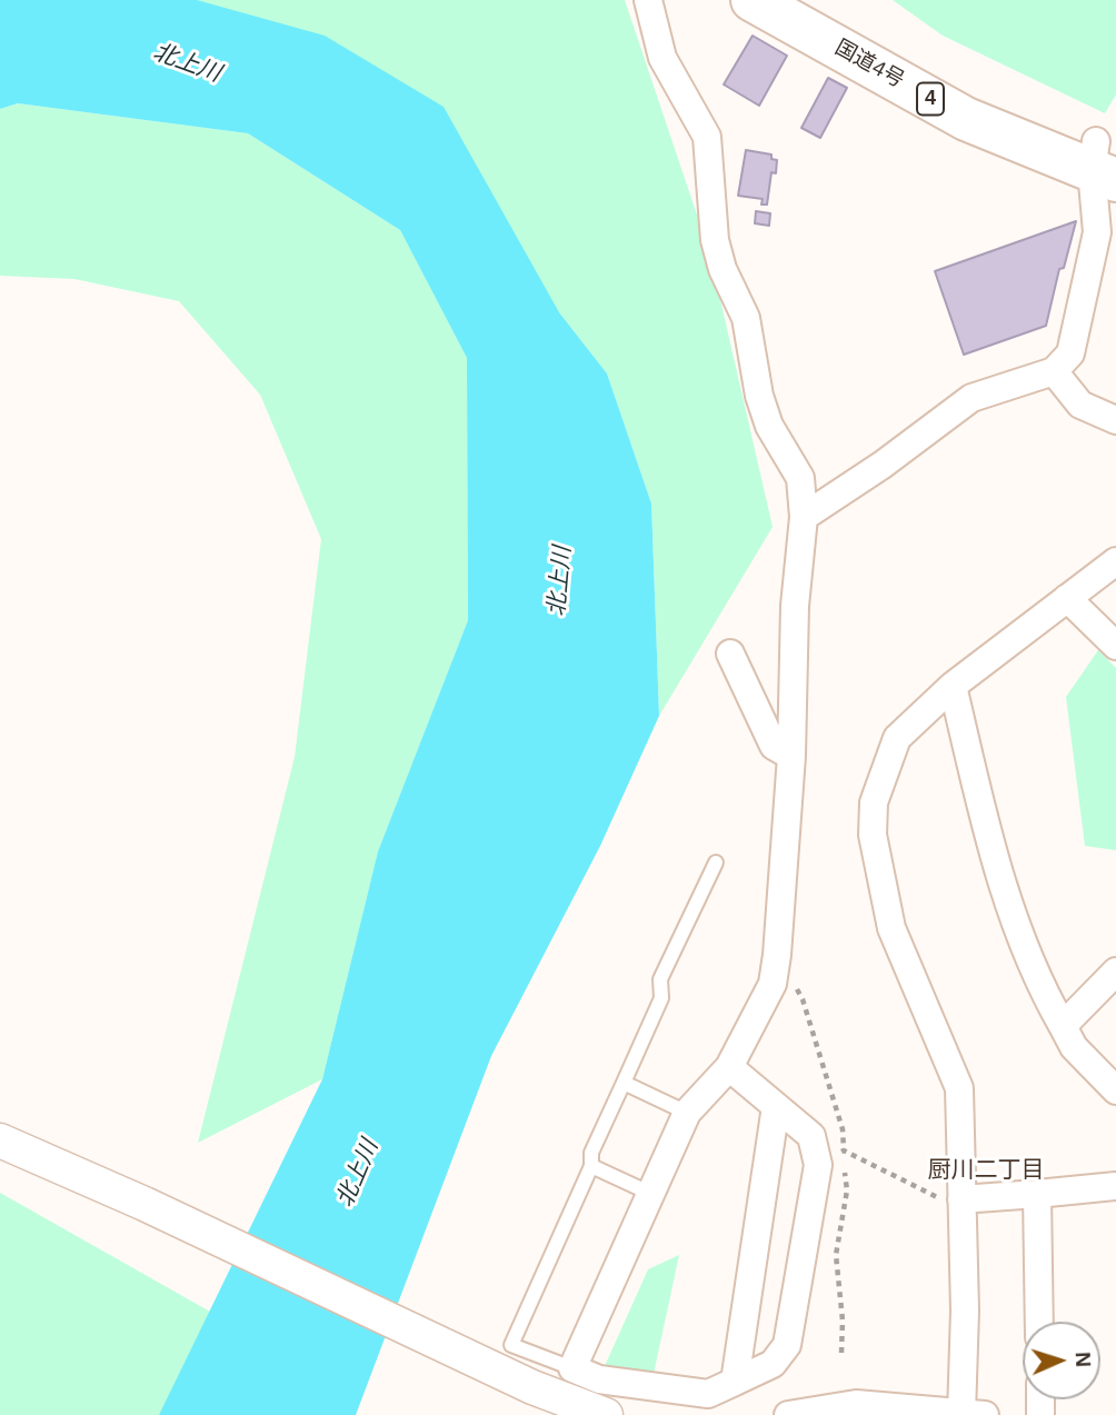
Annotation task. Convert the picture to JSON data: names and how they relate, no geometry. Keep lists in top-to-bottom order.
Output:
{
  "streets": {
    "highway": ["国道4号", "4"]
  },
  "districts": ["厨川二丁目"],
  "water": ["北上川"],
  "north": "right"
}
